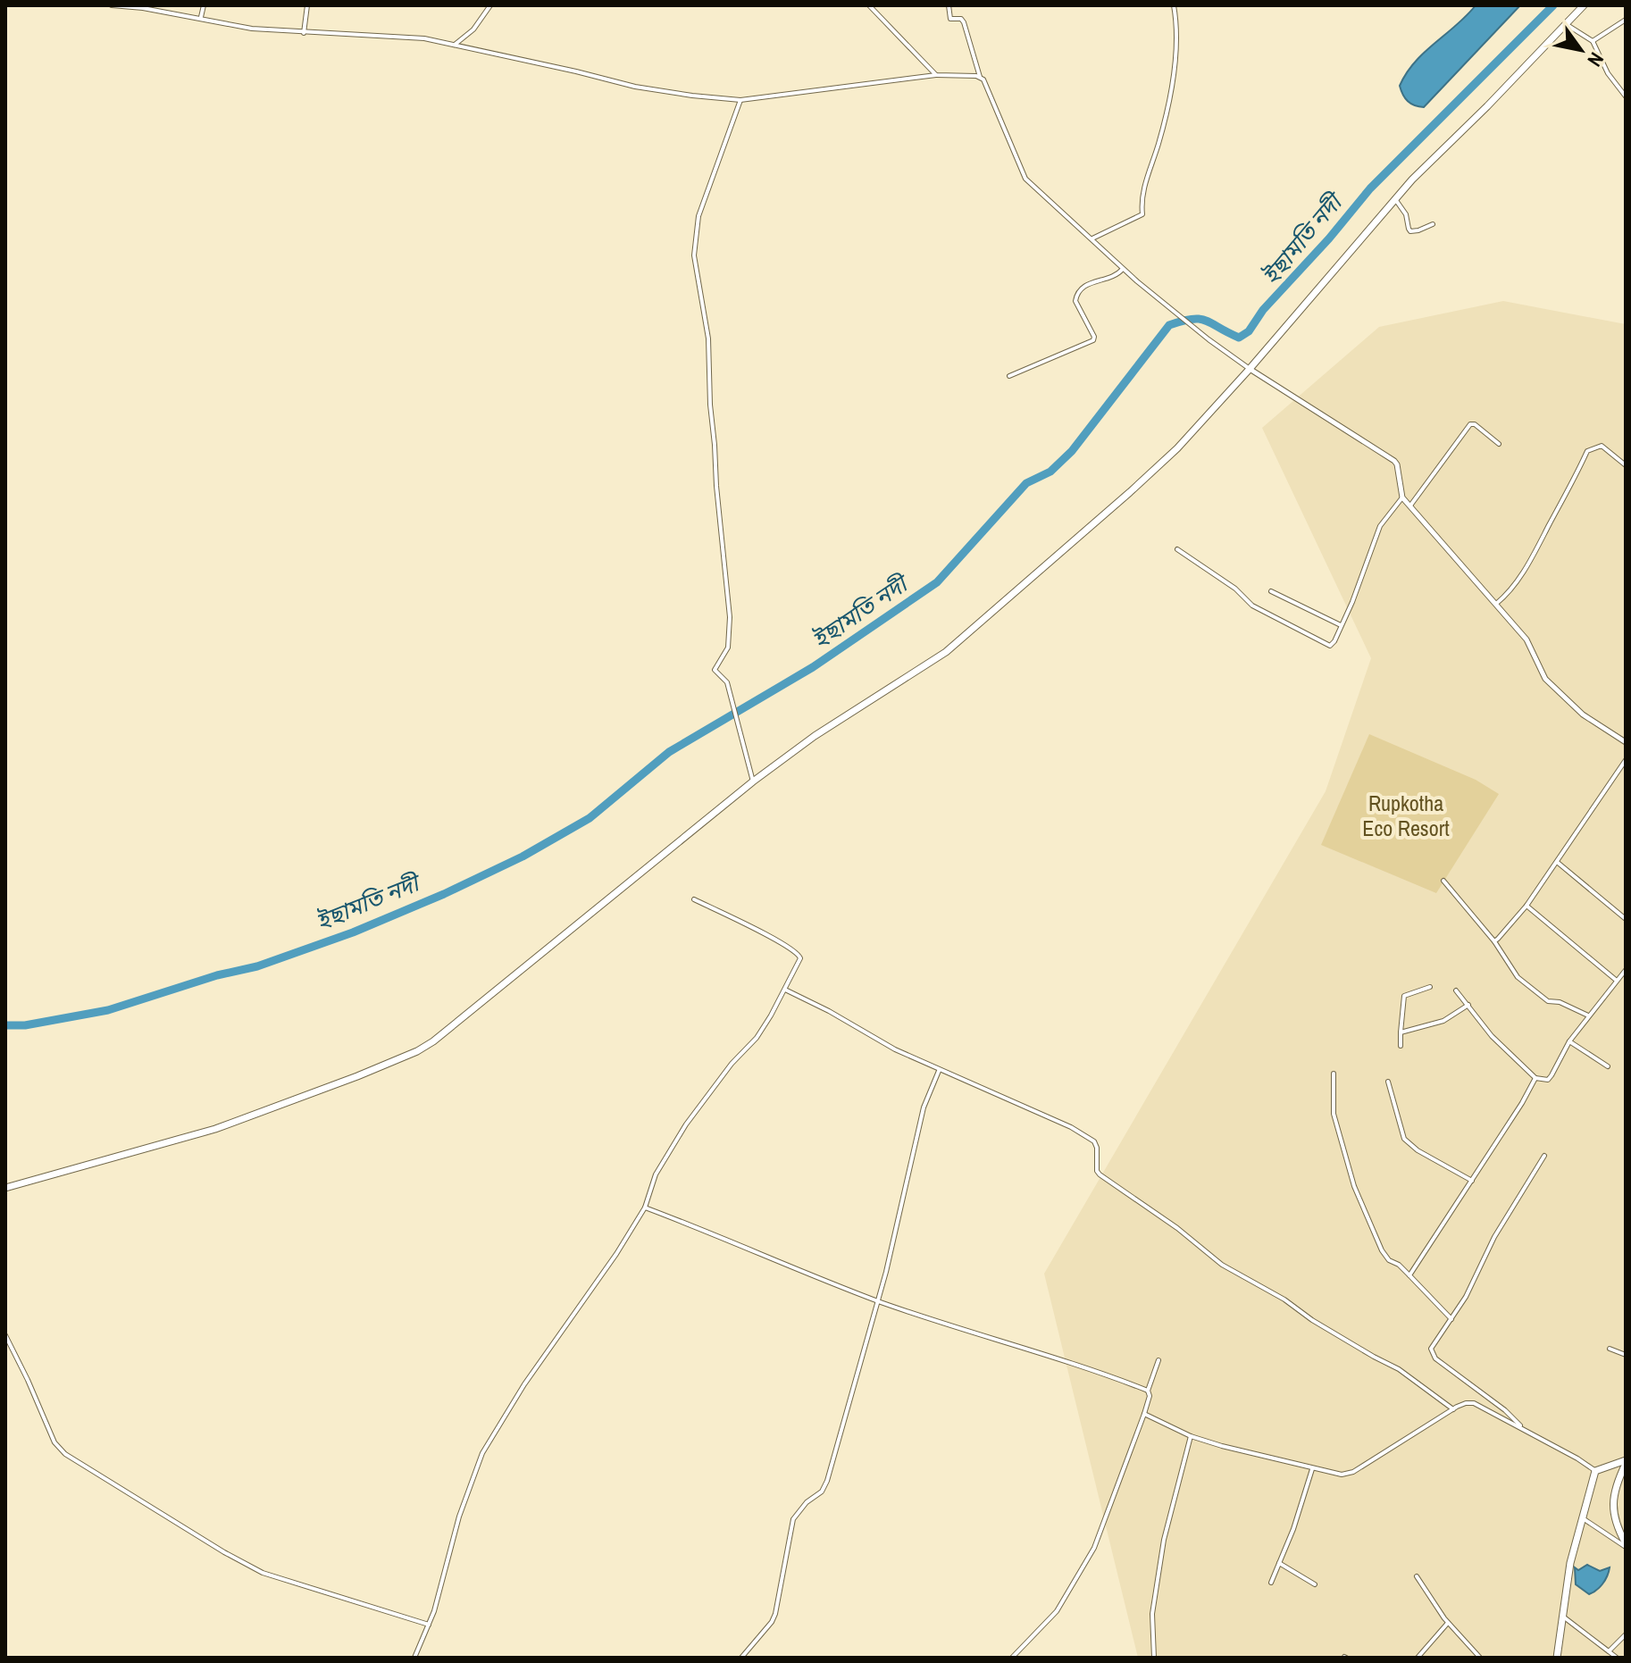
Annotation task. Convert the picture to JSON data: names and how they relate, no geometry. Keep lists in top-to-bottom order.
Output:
{
  "water": ["ইছামতি নদী"],
  "parks": ["Rupkotha Eco Resort"],
  "north": "bottom right"
}
